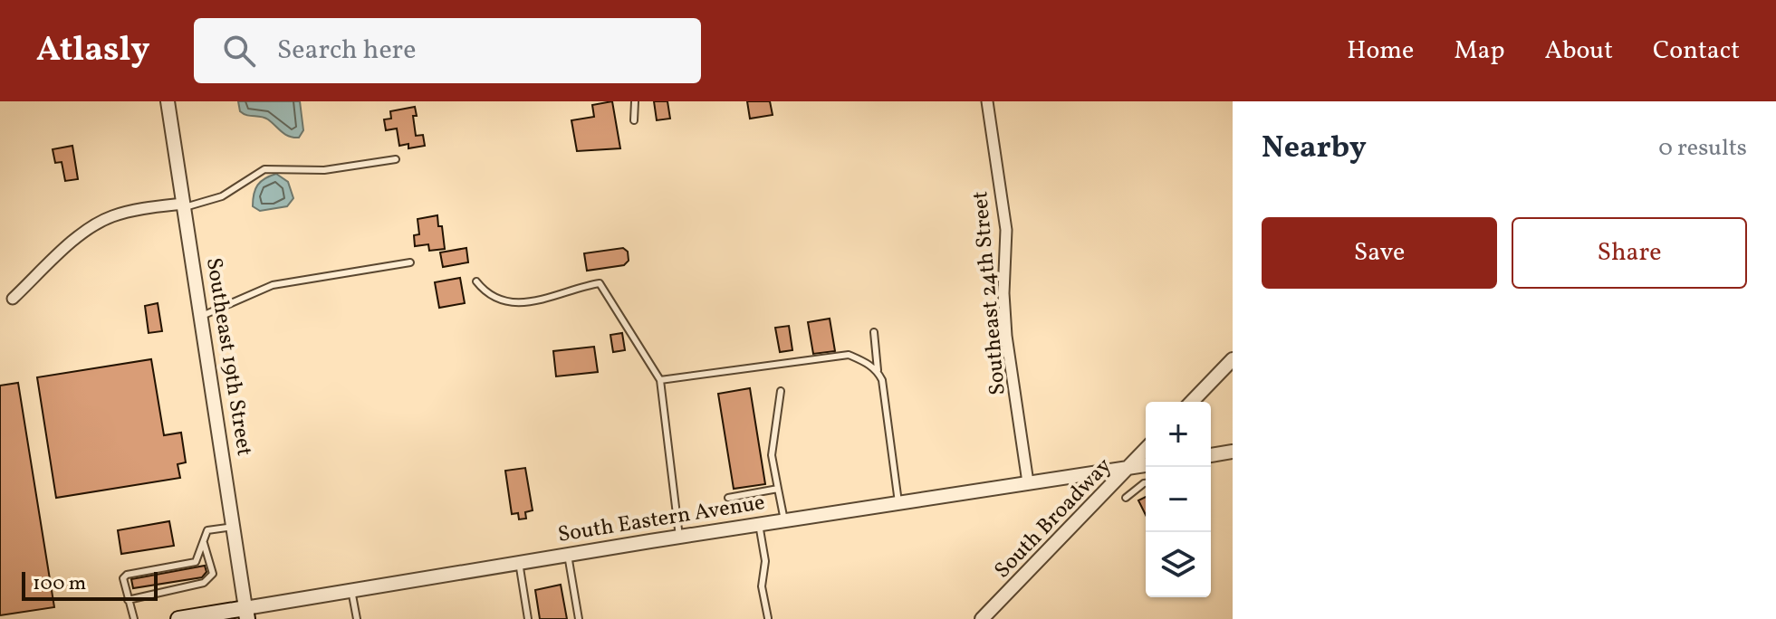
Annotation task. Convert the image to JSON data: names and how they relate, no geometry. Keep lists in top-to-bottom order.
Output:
{
  "streets": {
    "main road": ["South Eastern Avenue"],
    "street": ["Southeast 24th Street", "Southeast 19th Street", "South Broadway"]
  },
  "crossings": [
    ["Southeast 24th Street", "South Eastern Avenue"],
    ["Southeast 19th Street", "South Eastern Avenue"],
    ["South Eastern Avenue", "South Broadway"]
  ],
  "scale_bar": "100 m",
  "page": {
    "header": "Atlasly",
    "search": "Search here",
    "nav": [
      "Home",
      "Map",
      "About",
      "Contact"
    ],
    "heading": ["Nearby", "0 results"],
    "buttons": ["Save", "Share"],
    "map_buttons": ["+", "−"],
    "scale": "100 m"
  }
}
